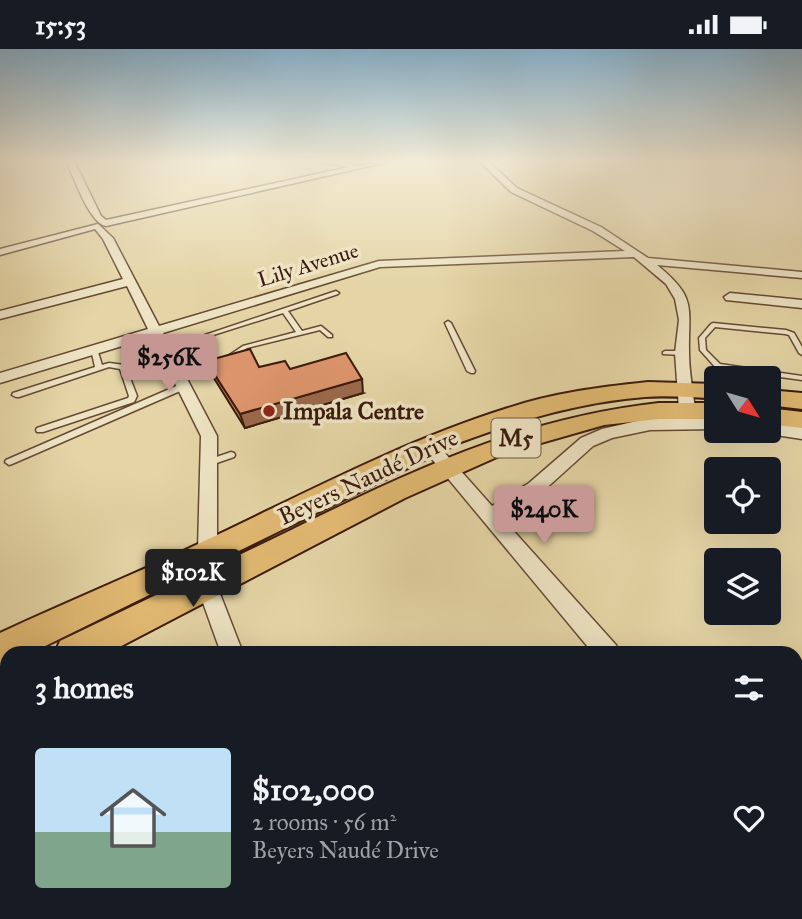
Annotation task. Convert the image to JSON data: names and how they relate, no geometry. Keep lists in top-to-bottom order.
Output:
{
  "streets": {
    "main road": ["M5", "Beyers Naudé Drive"],
    "street": ["Lily Avenue"]
  },
  "places": ["Impala Centre"],
  "north": "bottom right",
  "page": {
    "status": "15:53",
    "price": ["$256K", "$240K", "$102K"],
    "heading": "3 homes",
    "list": [
      {
        "name": "$102,000",
        "note": "2 rooms · 56 m² · Beyers Naudé Drive"
      }
    ]
  }
}
